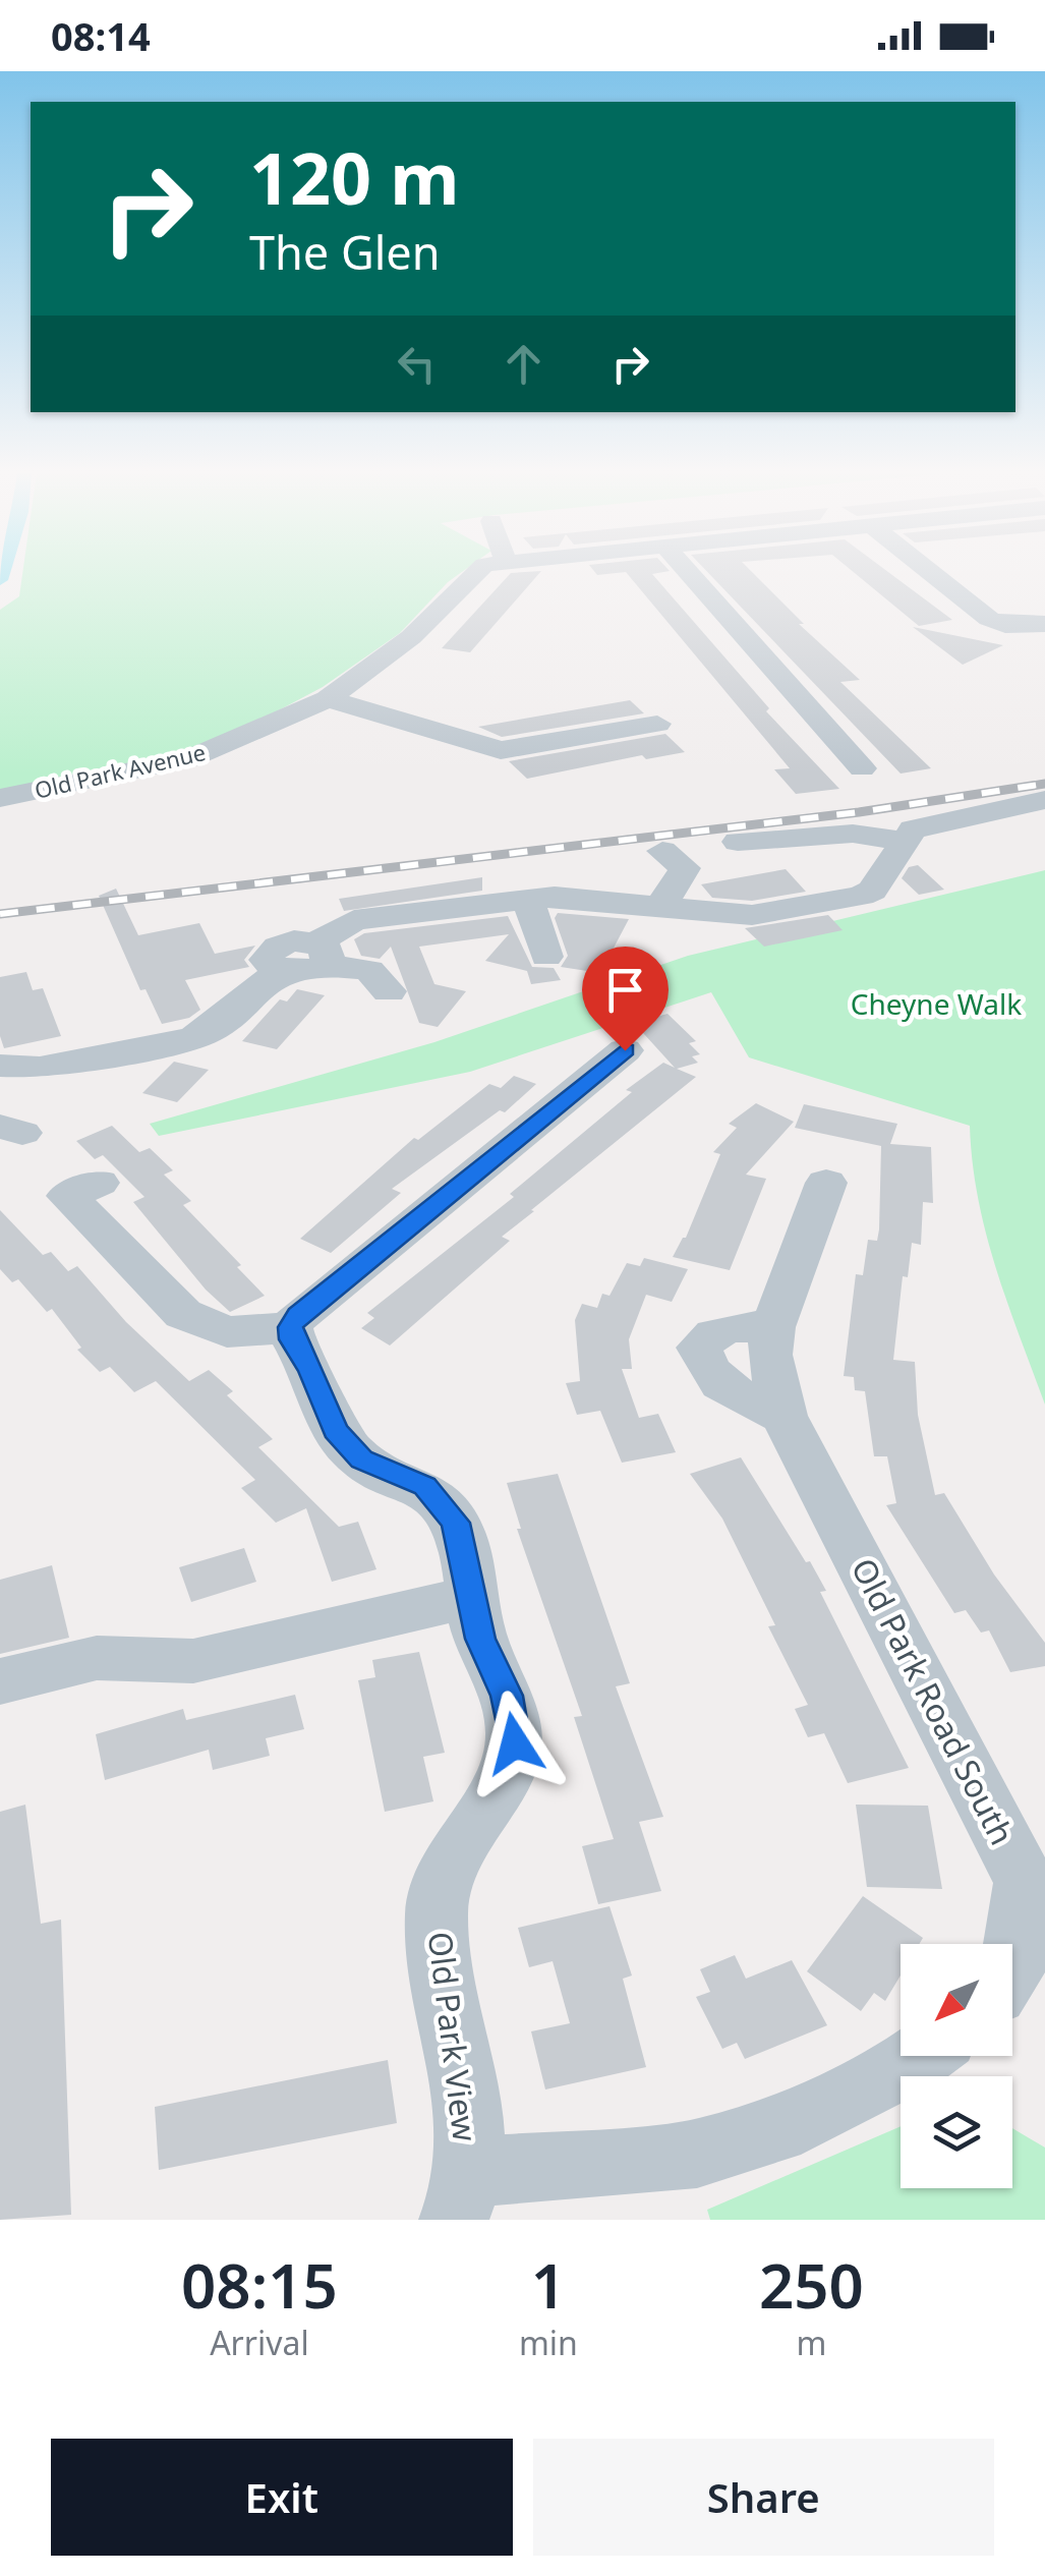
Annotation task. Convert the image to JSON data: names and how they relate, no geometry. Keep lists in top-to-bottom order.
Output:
{
  "streets": {
    "street": ["Old Park Avenue", "Old Park Road South", "Old Park View"]
  },
  "parks": ["Cheyne Walk"],
  "north": "bottom left",
  "page": {
    "status": "08:14",
    "turn": ["120 m", "The Glen"],
    "eta": [
      "08:15",
      "Arrival",
      "1",
      "min",
      "250",
      "m"
    ],
    "buttons": ["Exit", "Share"]
  }
}
